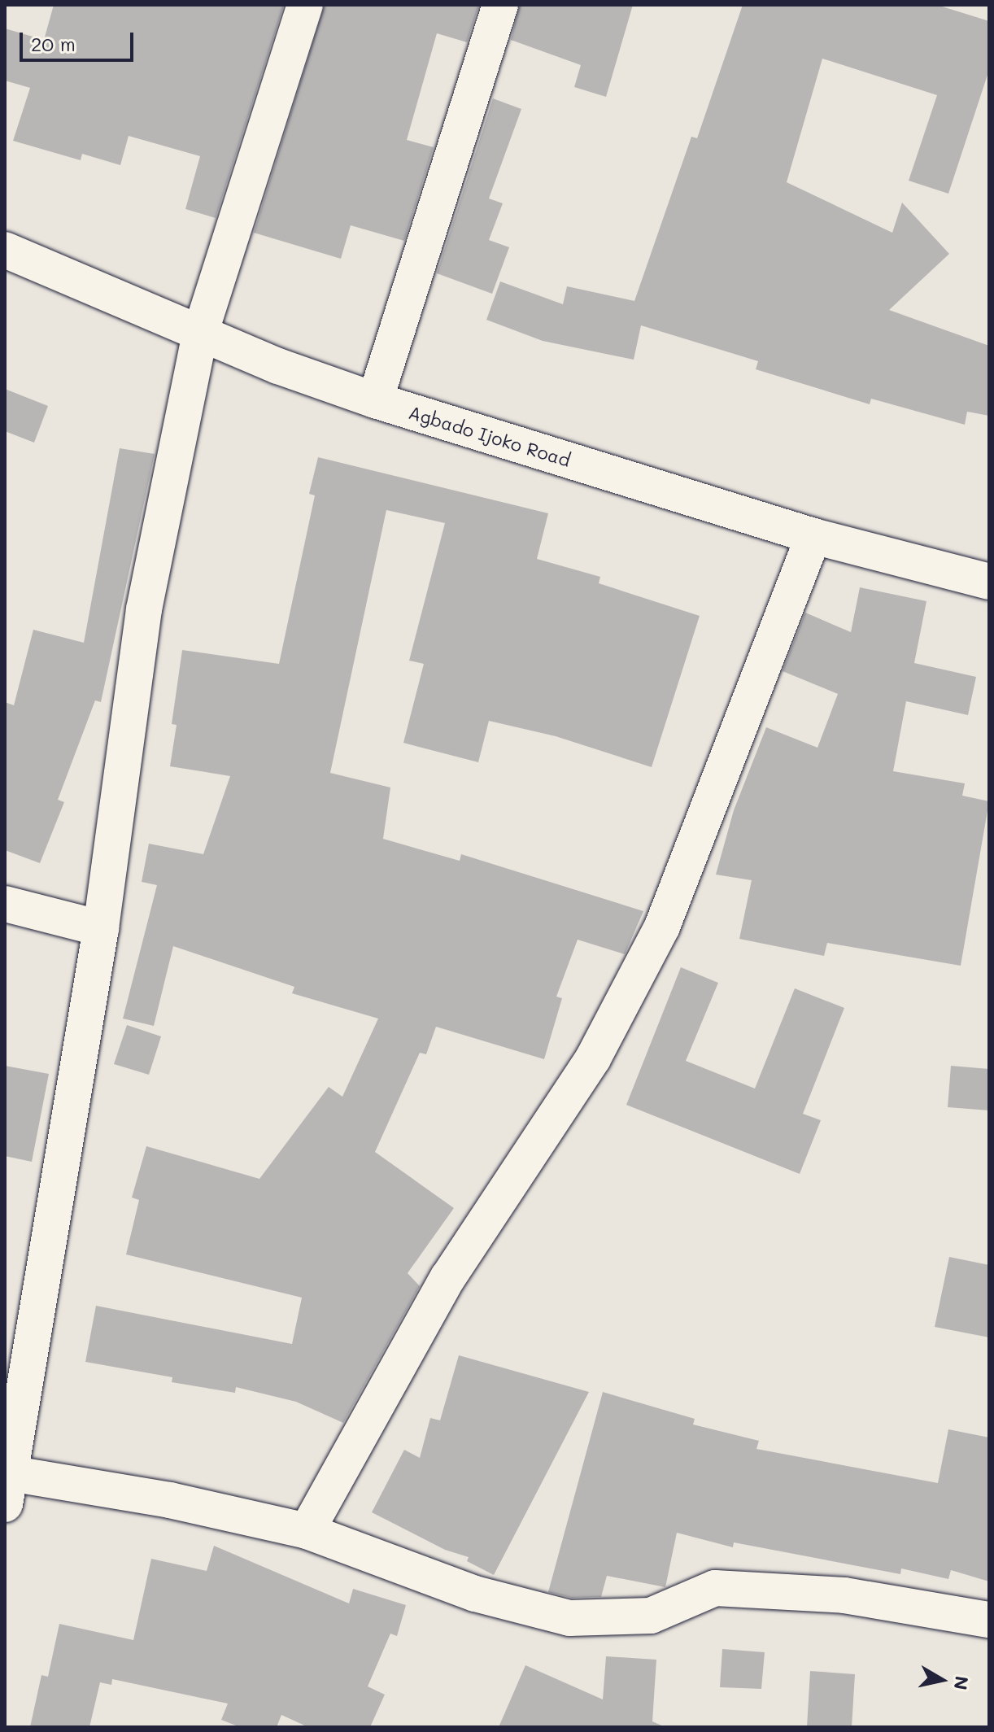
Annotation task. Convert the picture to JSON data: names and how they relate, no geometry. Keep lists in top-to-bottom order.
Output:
{
  "streets": {
    "street": ["Agbado Ijoko Road"]
  },
  "scale_bar": "20 m",
  "north": "right"
}
